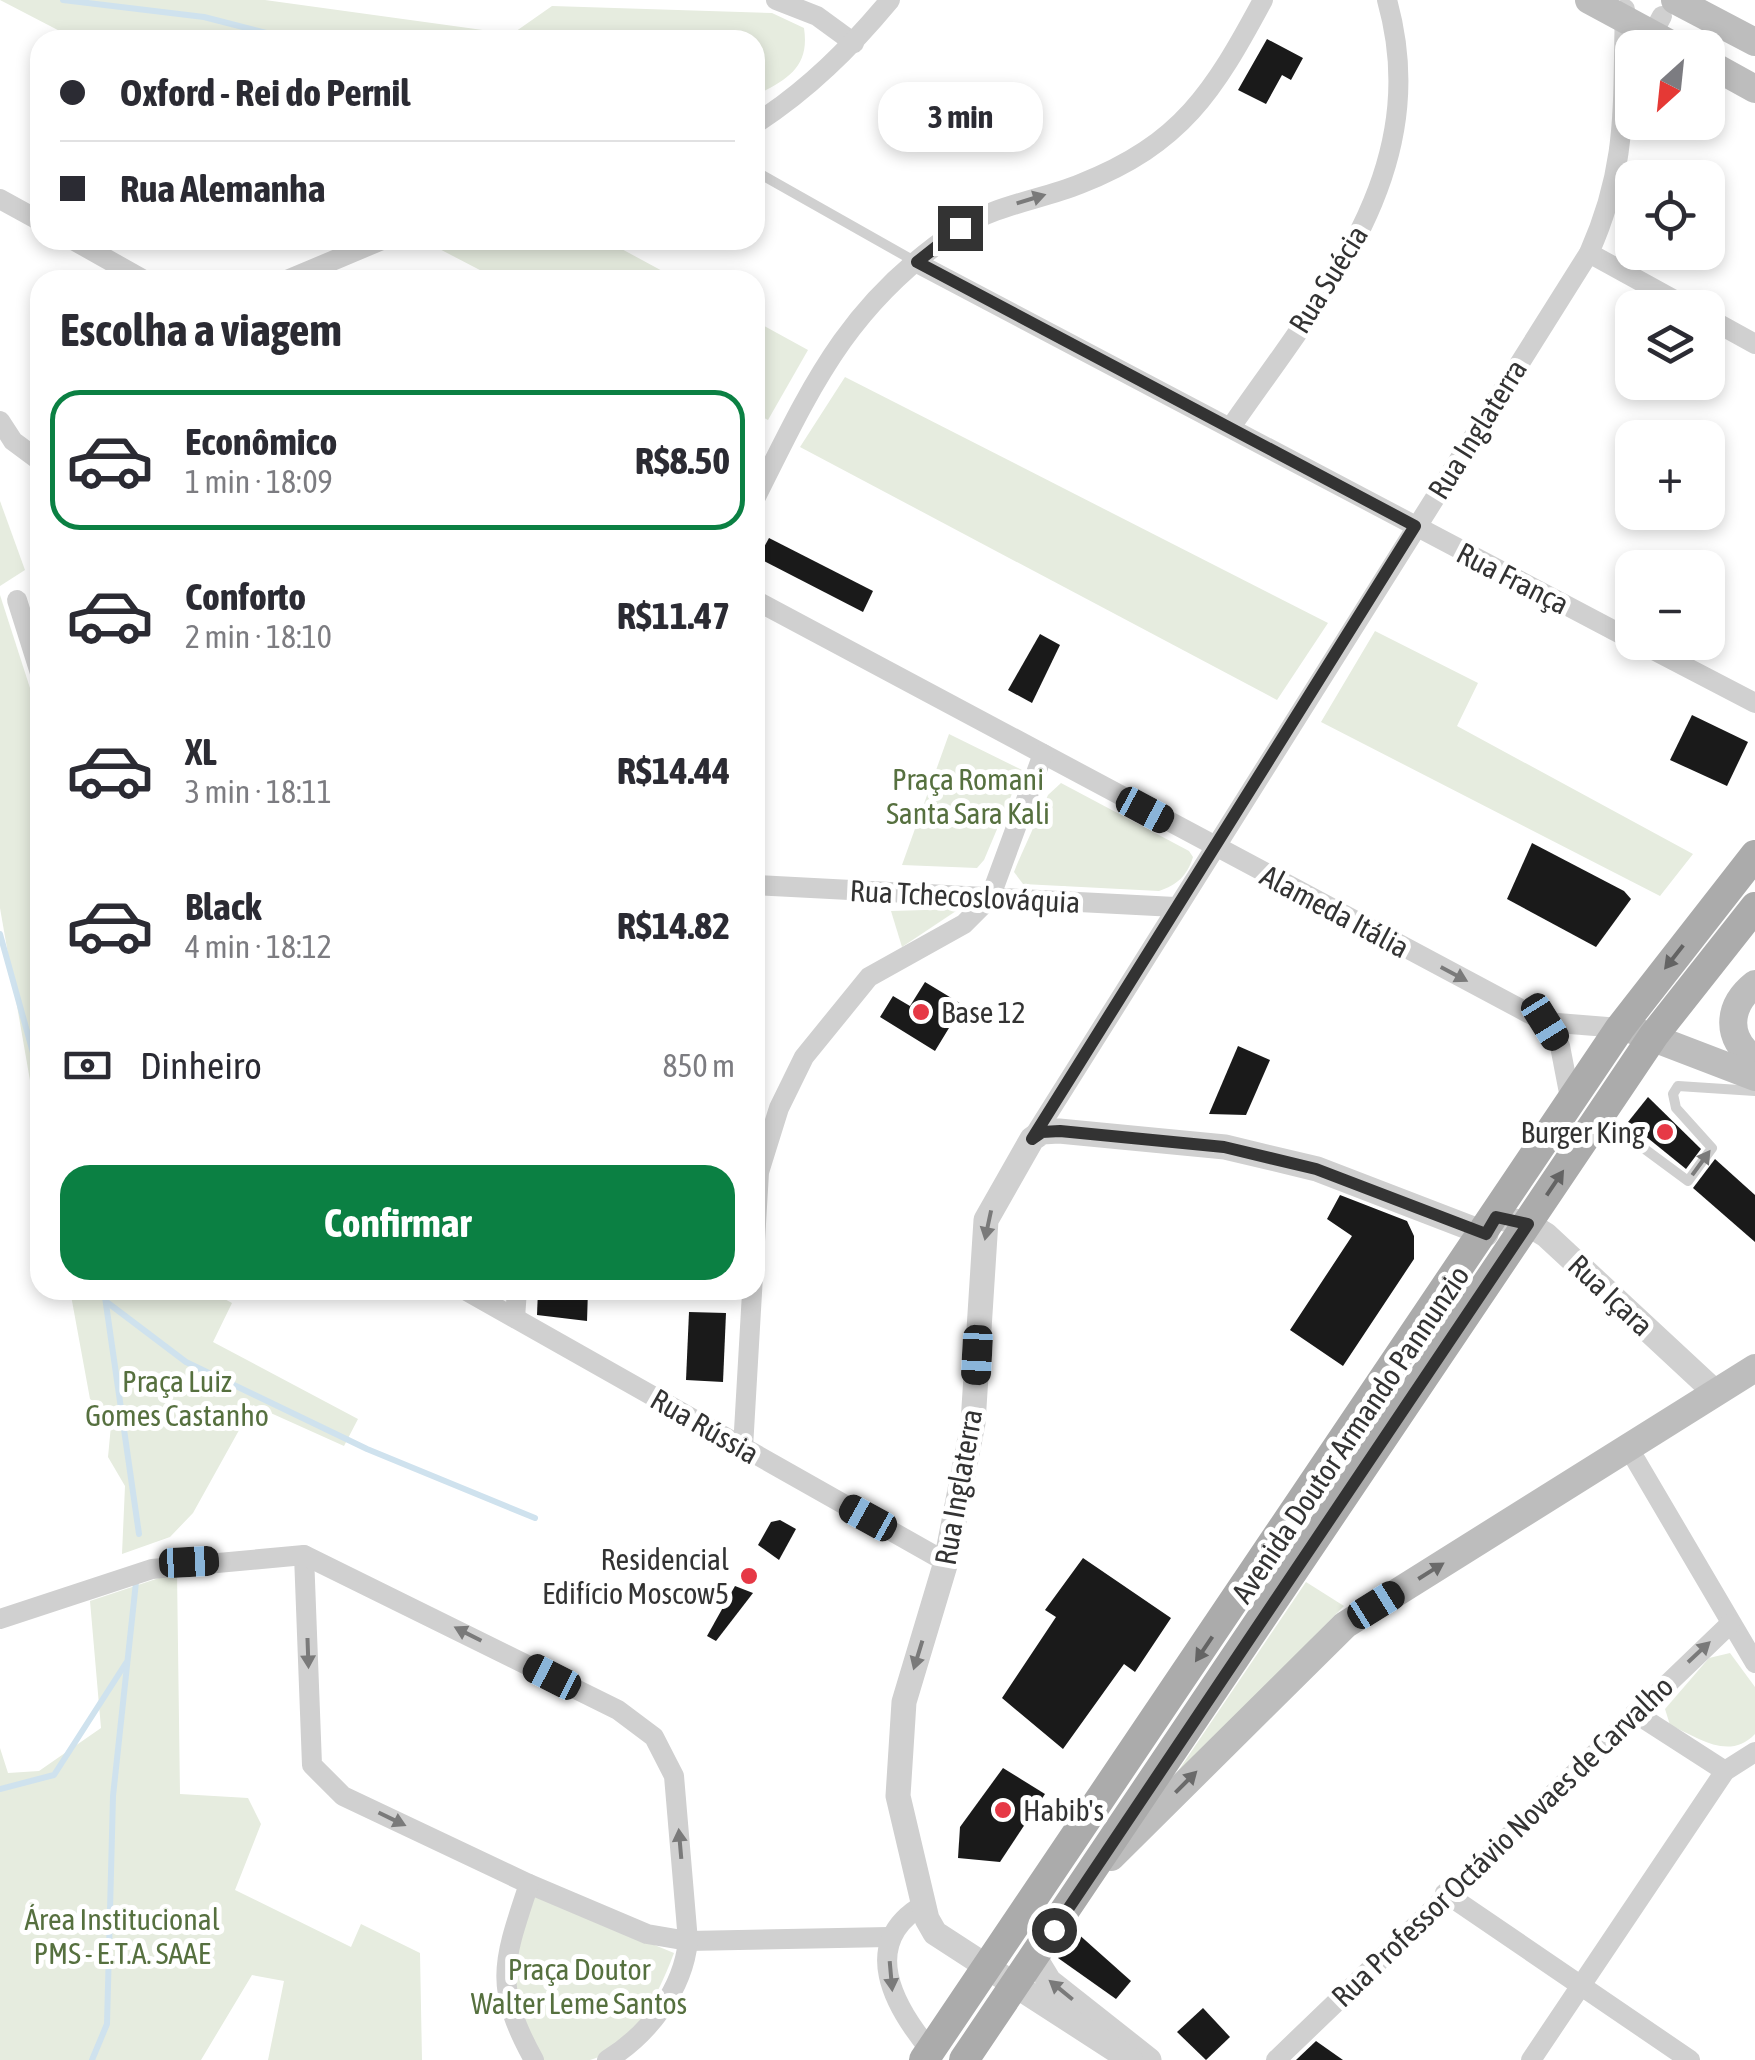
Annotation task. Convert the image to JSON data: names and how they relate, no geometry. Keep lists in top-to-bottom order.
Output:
{
  "streets": {
    "main road": ["Avenida Doutor Armando Pannunzio"],
    "street": [
      "Rua Suécia",
      "Rua Inglaterra",
      "Rua França",
      "Rua Tchecoslováquia",
      "Alameda Itália",
      "Rua Içara",
      "Rua Rússia",
      "Rua Professor Octávio Novaes de Carvalho"
    ]
  },
  "crossings": [
    ["Rua Suécia", "Rua França"],
    ["Rua Inglaterra", "Rua França"],
    ["Rua Inglaterra", "Rua Tchecoslováquia"],
    ["Rua Inglaterra", "Alameda Itália"],
    ["Rua Inglaterra", "Rua Içara"],
    ["Rua Inglaterra", "Rua Rússia"],
    ["Rua Inglaterra", "Avenida Doutor Armando Pannunzio"],
    ["Alameda Itália", "Avenida Doutor Armando Pannunzio"],
    ["Rua Içara", "Avenida Doutor Armando Pannunzio"]
  ],
  "one_way": ["Alameda Itália"],
  "parks": [
    "Praça Romani Santa Sara Kali",
    "Praça Luiz Gomes Castanho",
    "Área Institucional PMS - E.T.A. SAAE",
    "Praça Doutor Walter Leme Santos"
  ],
  "places": [
    "Base 12",
    "Burger King",
    "Residencial Edifício Moscow5",
    "Habib's"
  ],
  "north": "bottom left",
  "page": {
    "map_buttons": ["+", "−"],
    "banner": ["Oxford - Rei do Pernil", "Rua Alemanha"],
    "bubble": "3 min",
    "heading": "Escolha a viagem",
    "list": [
      {
        "name": "Econômico",
        "note": "1 min · 18:09",
        "value": "R$8.50"
      },
      {
        "name": "Conforto",
        "note": "2 min · 18:10",
        "value": "R$11.47"
      },
      {
        "name": "XL",
        "note": "3 min · 18:11",
        "value": "R$14.44"
      },
      {
        "name": "Black",
        "note": "4 min · 18:12",
        "value": "R$14.82"
      }
    ],
    "pay": ["Dinheiro", "850 m"],
    "buttons": "Confirmar"
  }
}
